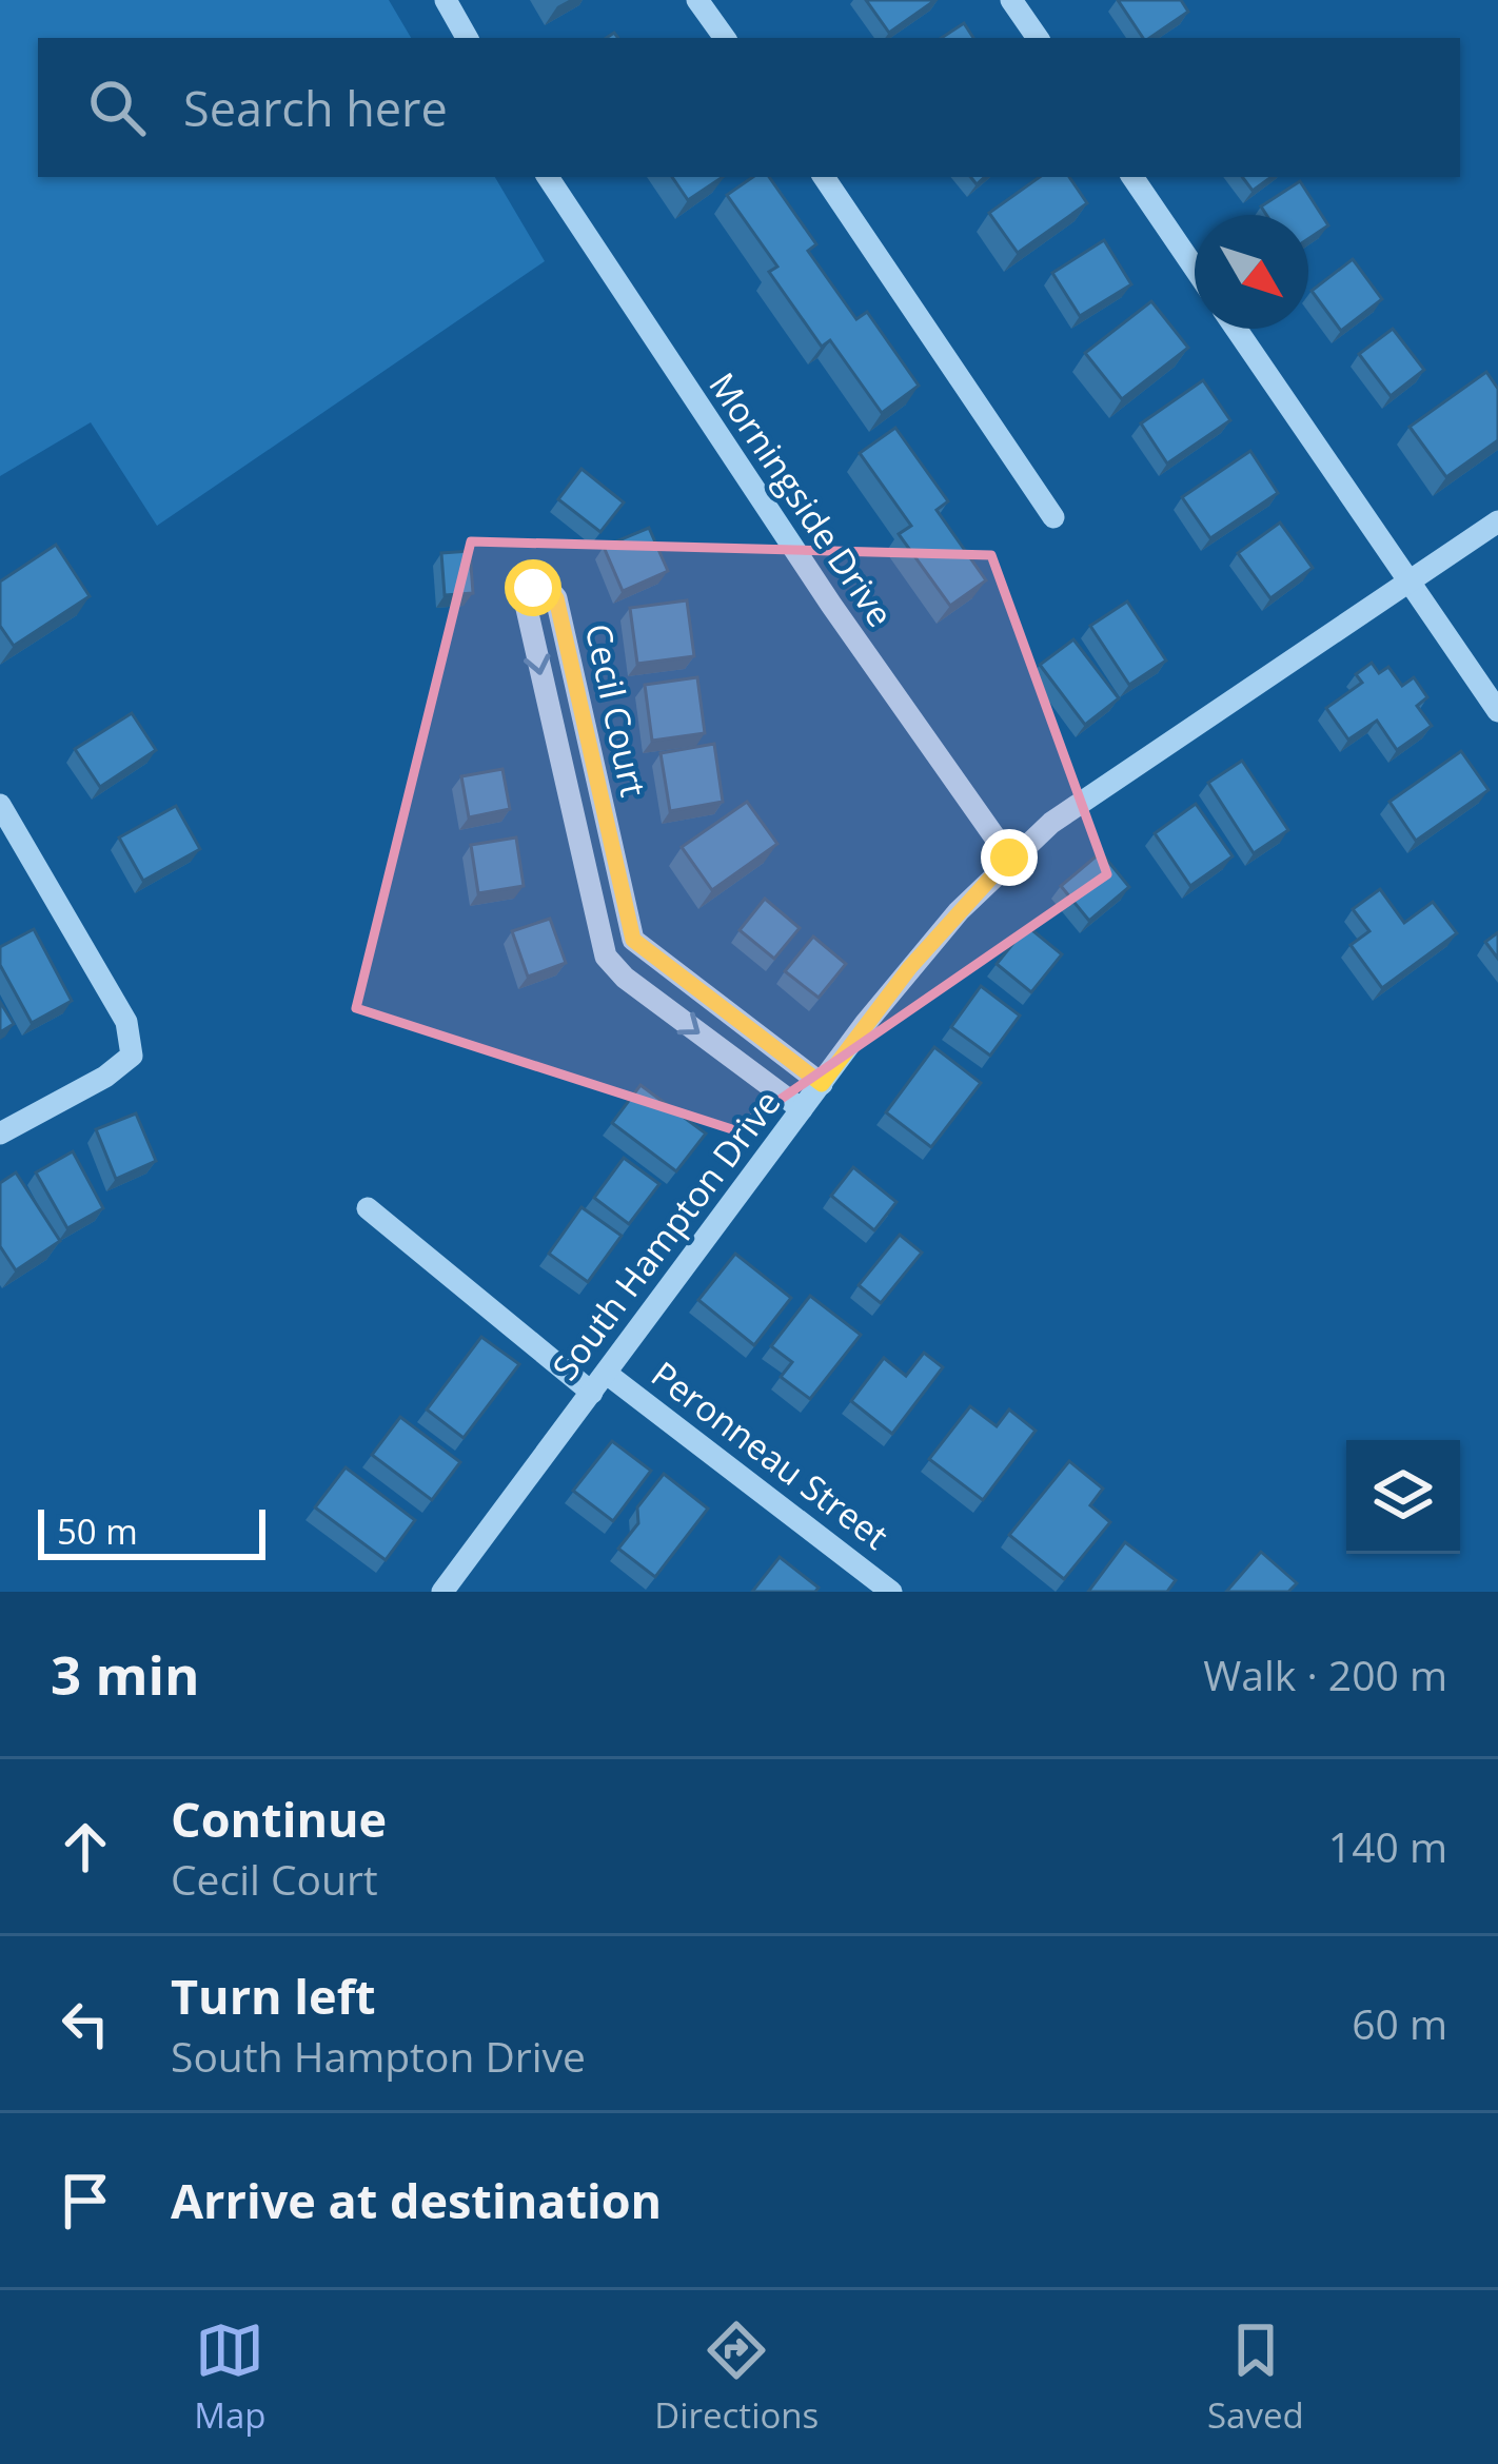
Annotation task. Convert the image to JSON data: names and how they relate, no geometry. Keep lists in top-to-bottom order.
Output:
{
  "streets": {
    "street": [
      "Morningside Drive",
      "Cecil Court",
      "South Hampton Drive",
      "Peronneau Street"
    ]
  },
  "crossings": [
    ["Morningside Drive", "South Hampton Drive"],
    ["South Hampton Drive", "Peronneau Street"]
  ],
  "scale_bar": "50 m",
  "north": "bottom right",
  "page": {
    "search": "Search here",
    "scale": "50 m",
    "heading": ["3 min", "Walk · 200 m"],
    "list": [
      ["Continue", "Cecil Court", "140 m"],
      ["Turn left", "South Hampton Drive", "60 m"],
      "Arrive at destination"
    ],
    "nav": ["Map", "Directions", "Saved"]
  }
}
